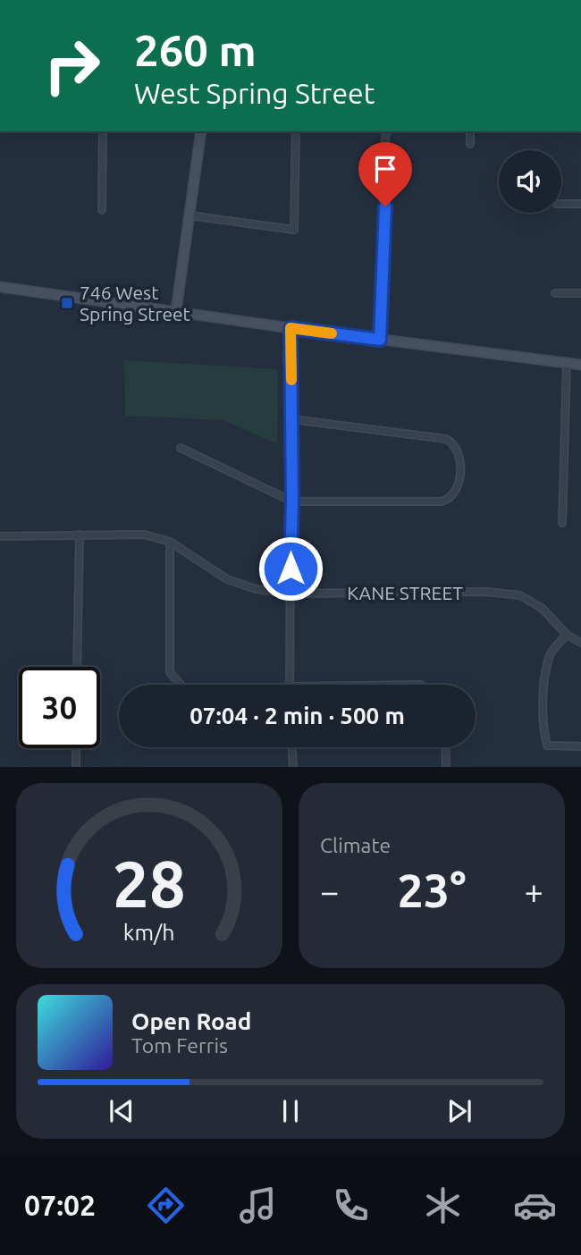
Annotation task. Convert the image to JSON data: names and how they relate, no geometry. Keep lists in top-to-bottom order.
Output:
{
  "streets": {
    "street": ["KANE STREET"]
  },
  "places": {
    "transit": ["746 West Spring Street"]
  },
  "page": {
    "turn": ["260 m", "West Spring Street"],
    "limit": "30",
    "trip": "07:04 · 2 min · 500 m",
    "tile": "Climate",
    "heat": ["−", "23°", "+"],
    "song": ["Open Road", "Tom Ferris"],
    "tabs": "07:02",
    "gauge": ["28", "km/h"]
  }
}
